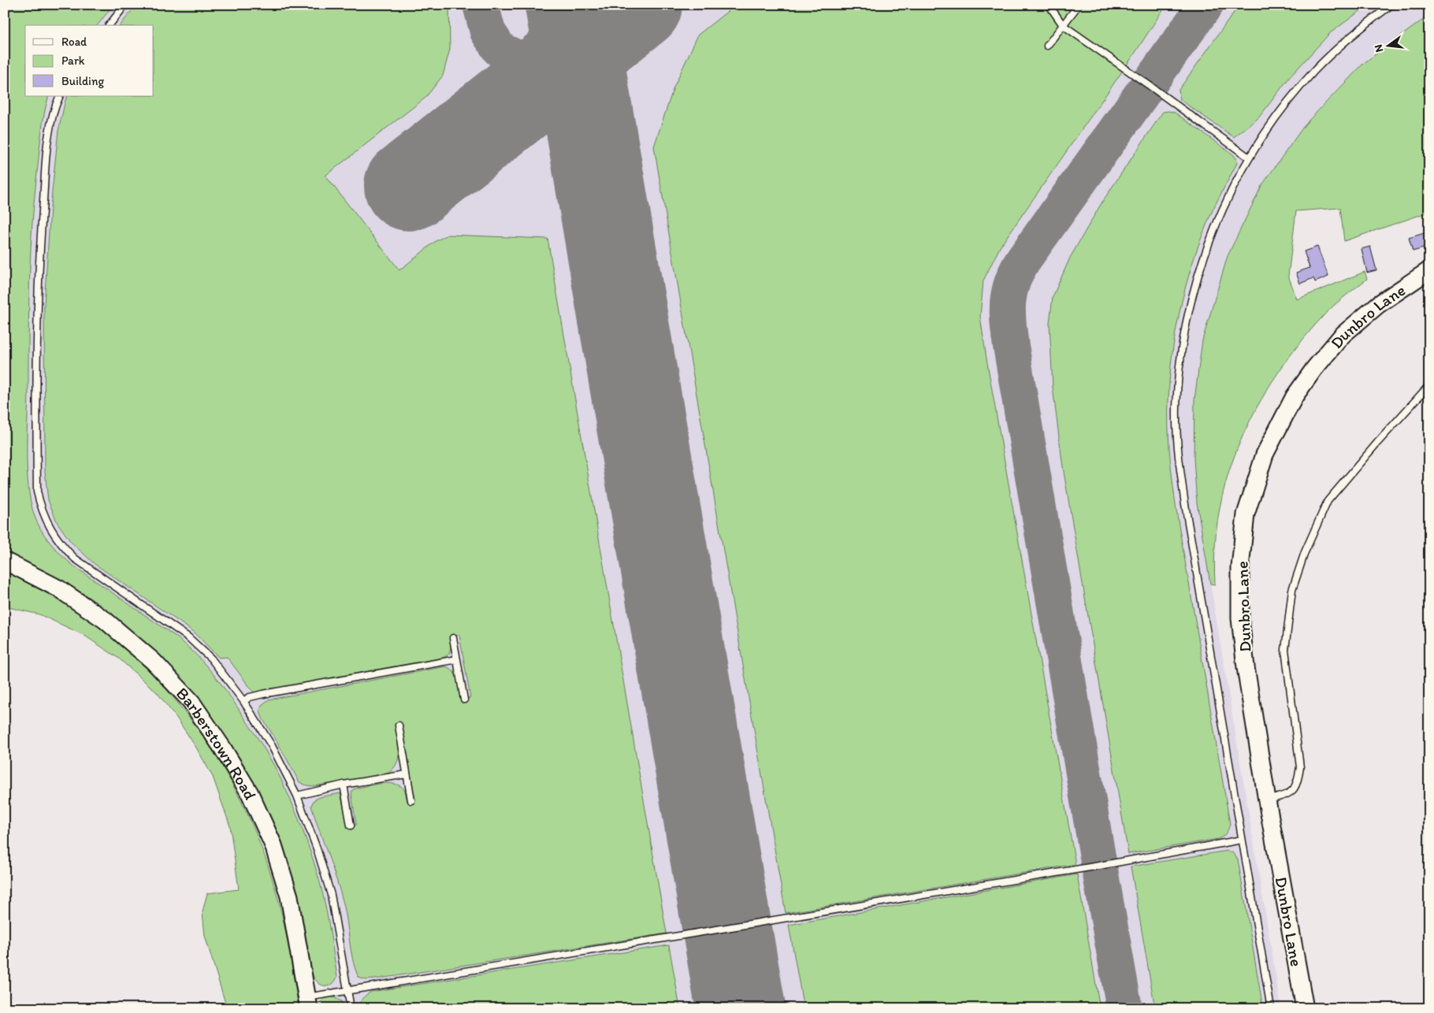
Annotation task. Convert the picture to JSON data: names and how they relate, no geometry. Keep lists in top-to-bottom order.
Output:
{
  "streets": {
    "main road": ["Dunbro Lane", "Barberstown Road"]
  },
  "legend": ["Road", "Park", "Building"],
  "north": "left"
}
